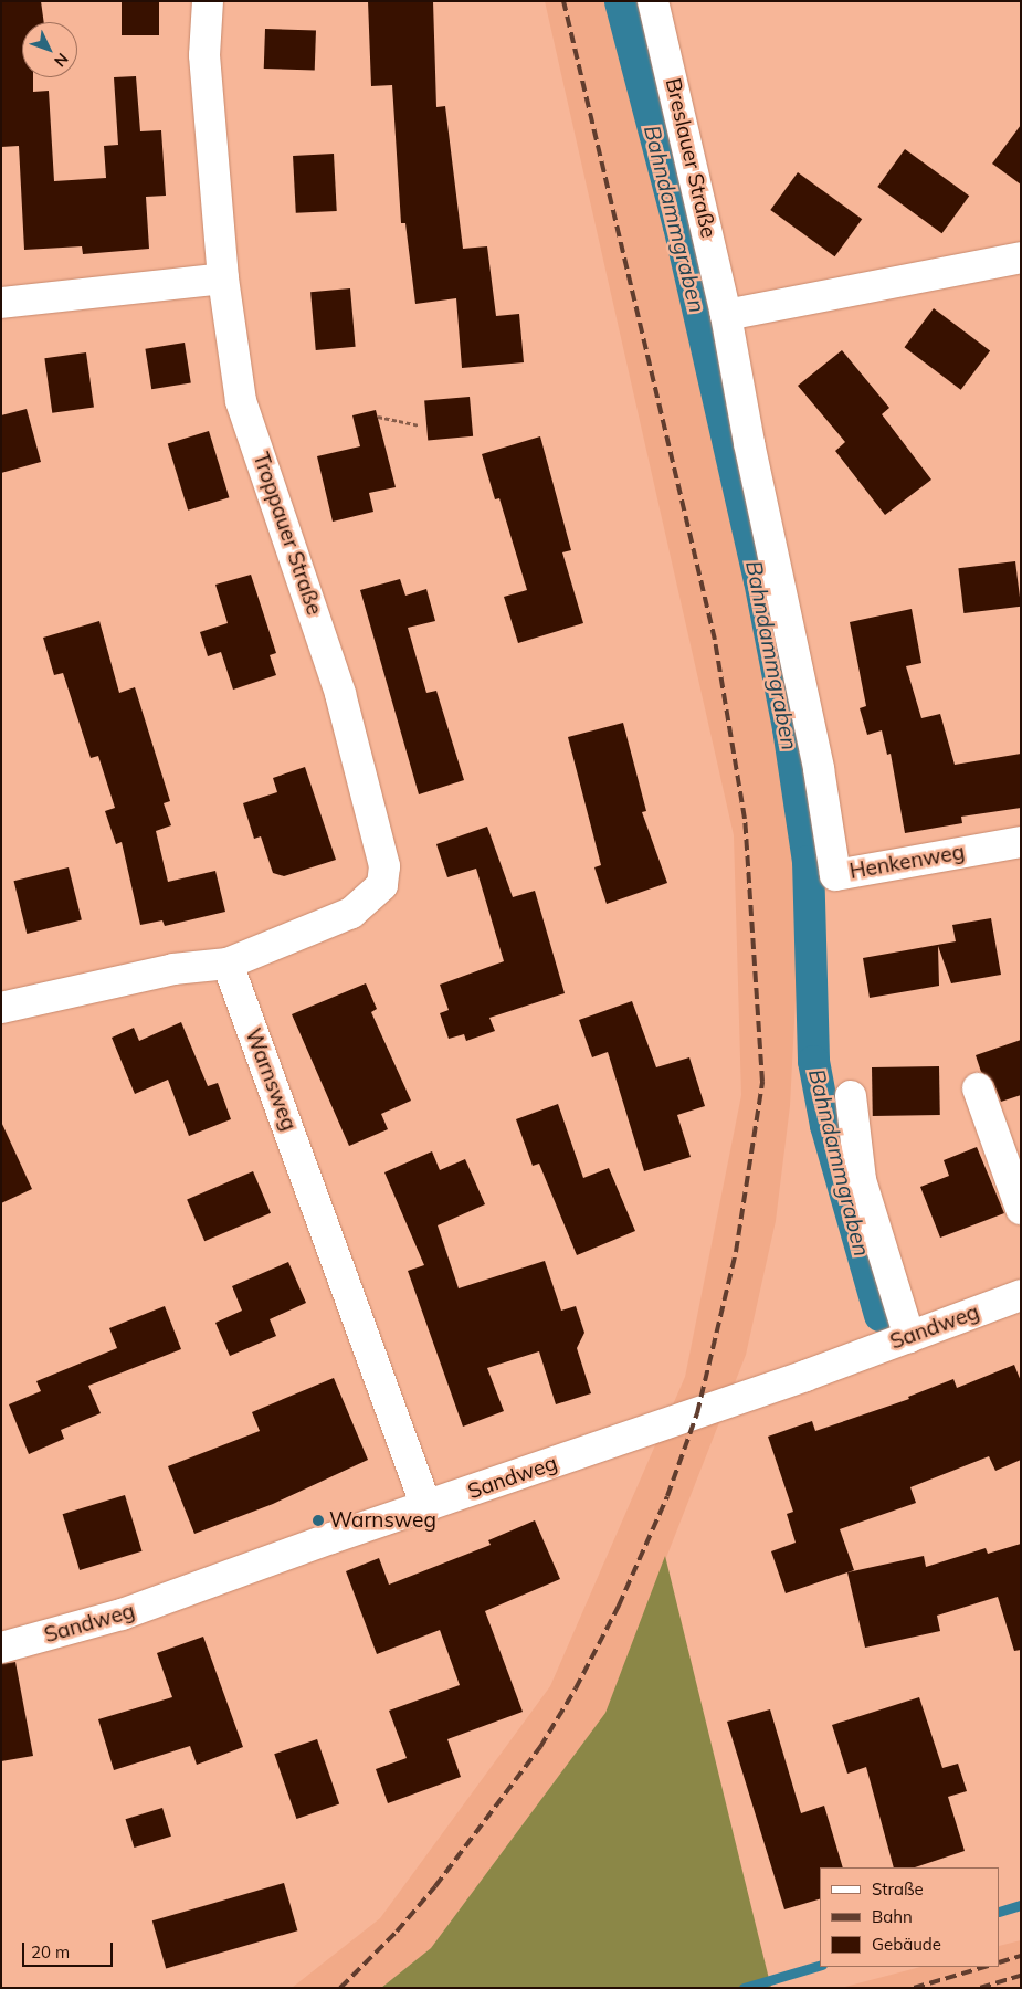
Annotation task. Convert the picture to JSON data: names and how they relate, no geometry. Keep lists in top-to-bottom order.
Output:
{
  "streets": {
    "street": [
      "Breslauer Straße",
      "Troppauer Straße",
      "Henkenweg",
      "Warnsweg",
      "Sandweg"
    ]
  },
  "crossings": [
    ["Breslauer Straße", "Henkenweg"],
    ["Troppauer Straße", "Warnsweg"],
    ["Warnsweg", "Sandweg"]
  ],
  "water": ["Bahndammgraben"],
  "places": ["Warnsweg"],
  "legend": ["Straße", "Bahn", "Gebäude"],
  "scale_bar": "20 m",
  "north": "bottom right"
}
